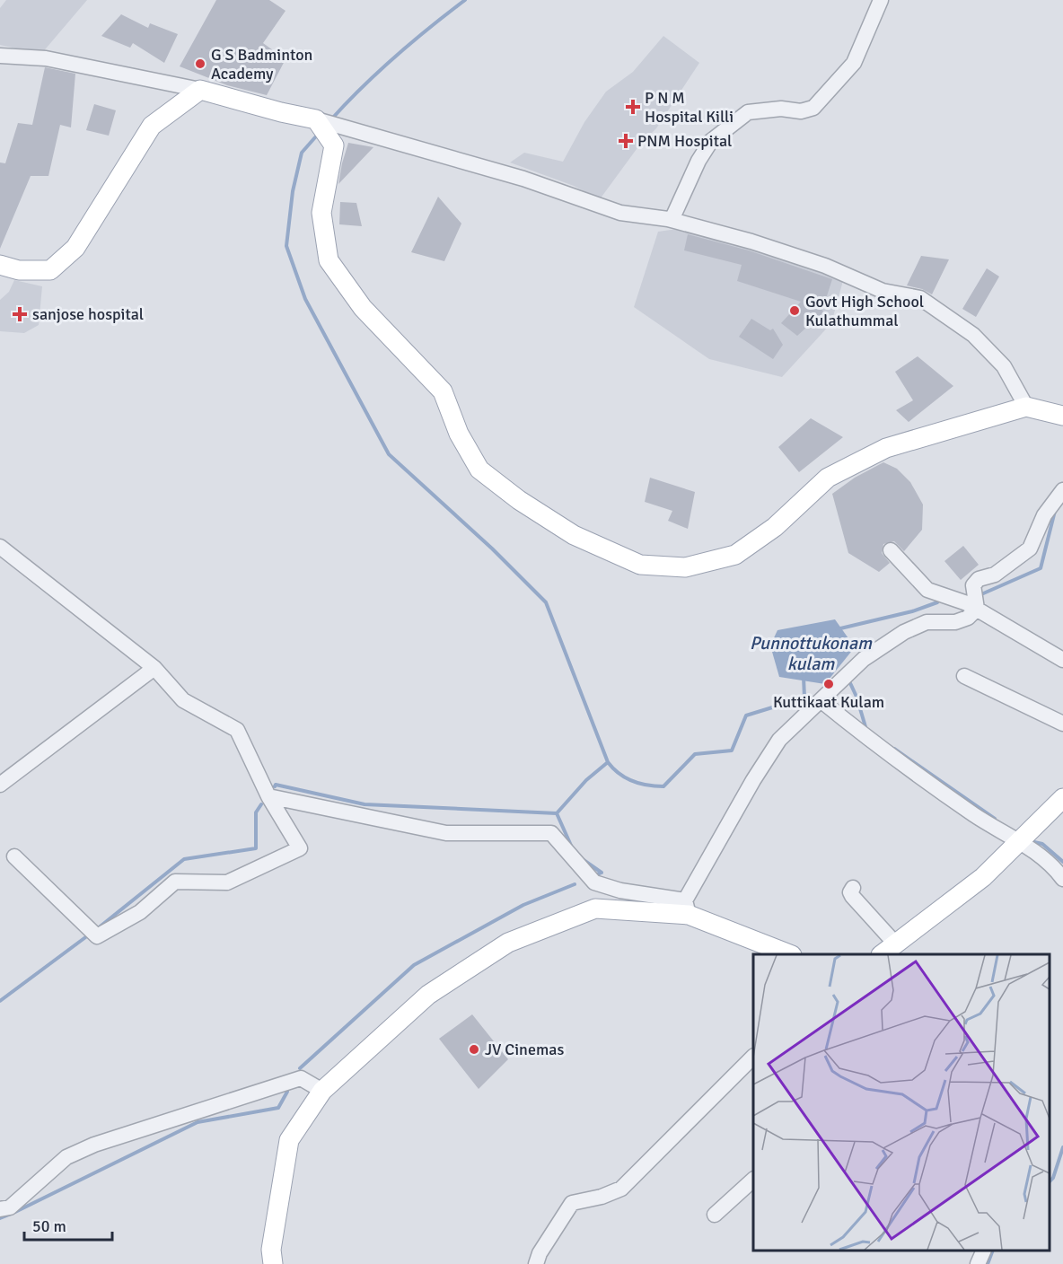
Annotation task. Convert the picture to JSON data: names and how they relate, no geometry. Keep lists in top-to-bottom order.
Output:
{
  "water": ["Punnottukonam kulam"],
  "places": {
    "other": [
      "G S Badminton Academy",
      "Govt High School Kulathummal",
      "Kuttikaat Kulam",
      "JV Cinemas"
    ],
    "health": ["P N M Hospital Killi", "PNM Hospital", "sanjose hospital"]
  },
  "scale_bar": "50 m"
}
